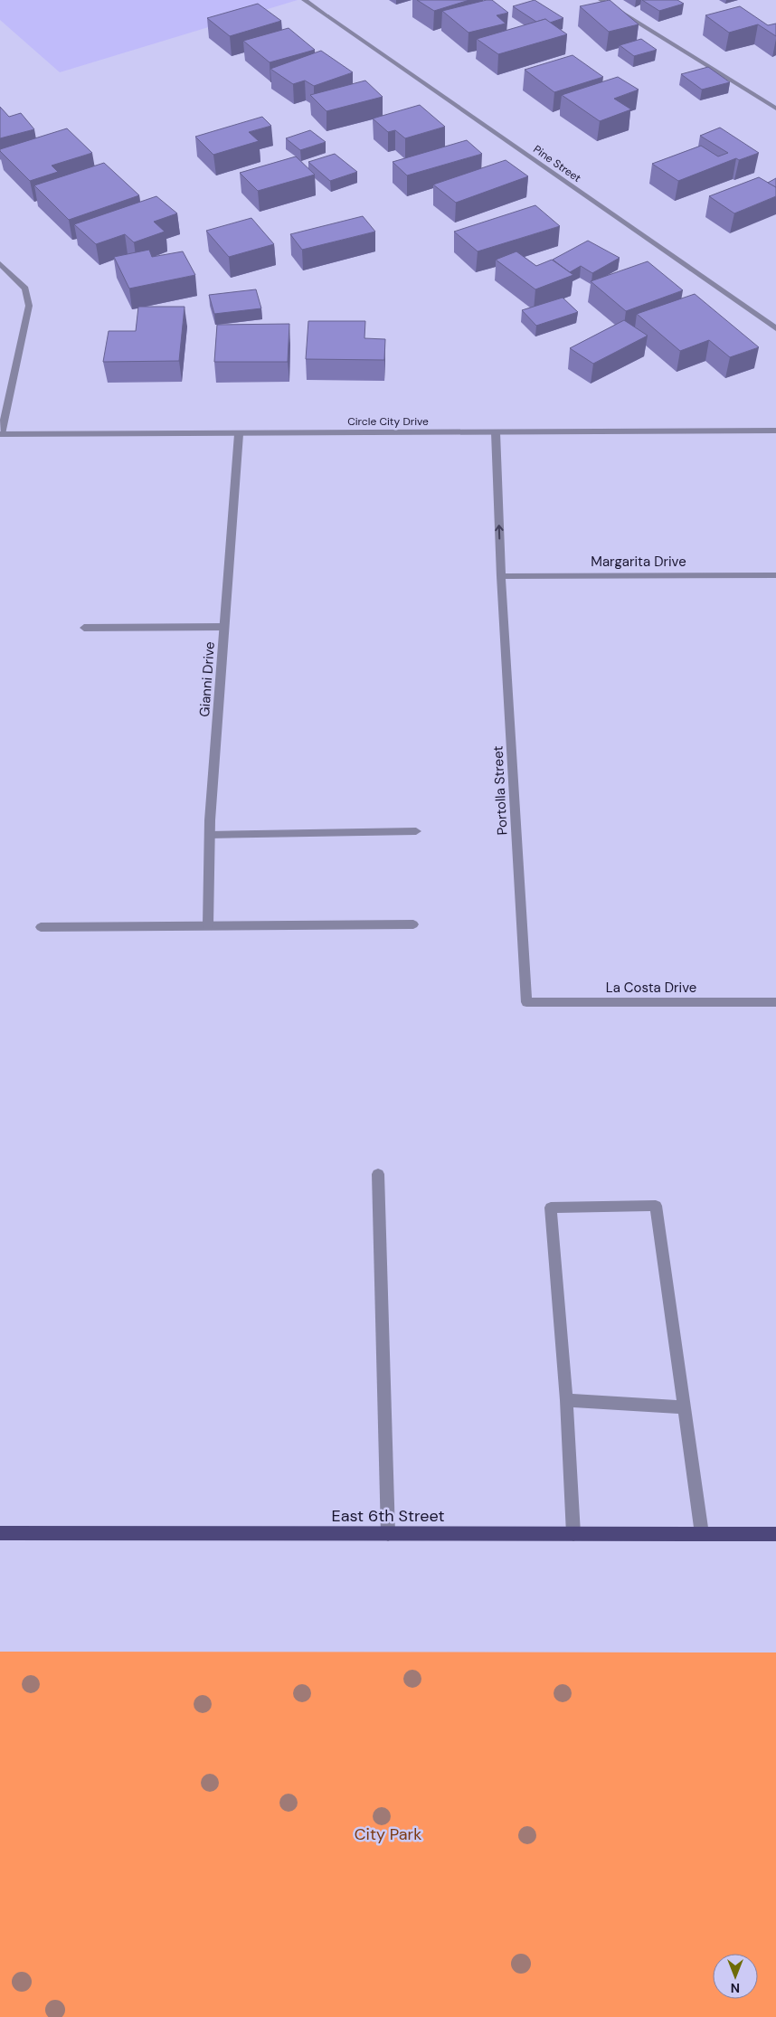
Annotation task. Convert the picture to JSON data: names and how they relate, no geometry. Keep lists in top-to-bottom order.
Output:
{
  "streets": {
    "main road": ["East 6th Street"],
    "street": [
      "Pine Street",
      "Circle City Drive",
      "Margarita Drive",
      "Gianni Drive",
      "Portolla Street",
      "La Costa Drive"
    ]
  },
  "crossings": [
    ["Circle City Drive", "Gianni Drive"],
    ["Circle City Drive", "Portolla Street"],
    ["Margarita Drive", "Portolla Street"],
    ["Portolla Street", "La Costa Drive"]
  ],
  "parks": ["City Park"],
  "north": "bottom"
}
